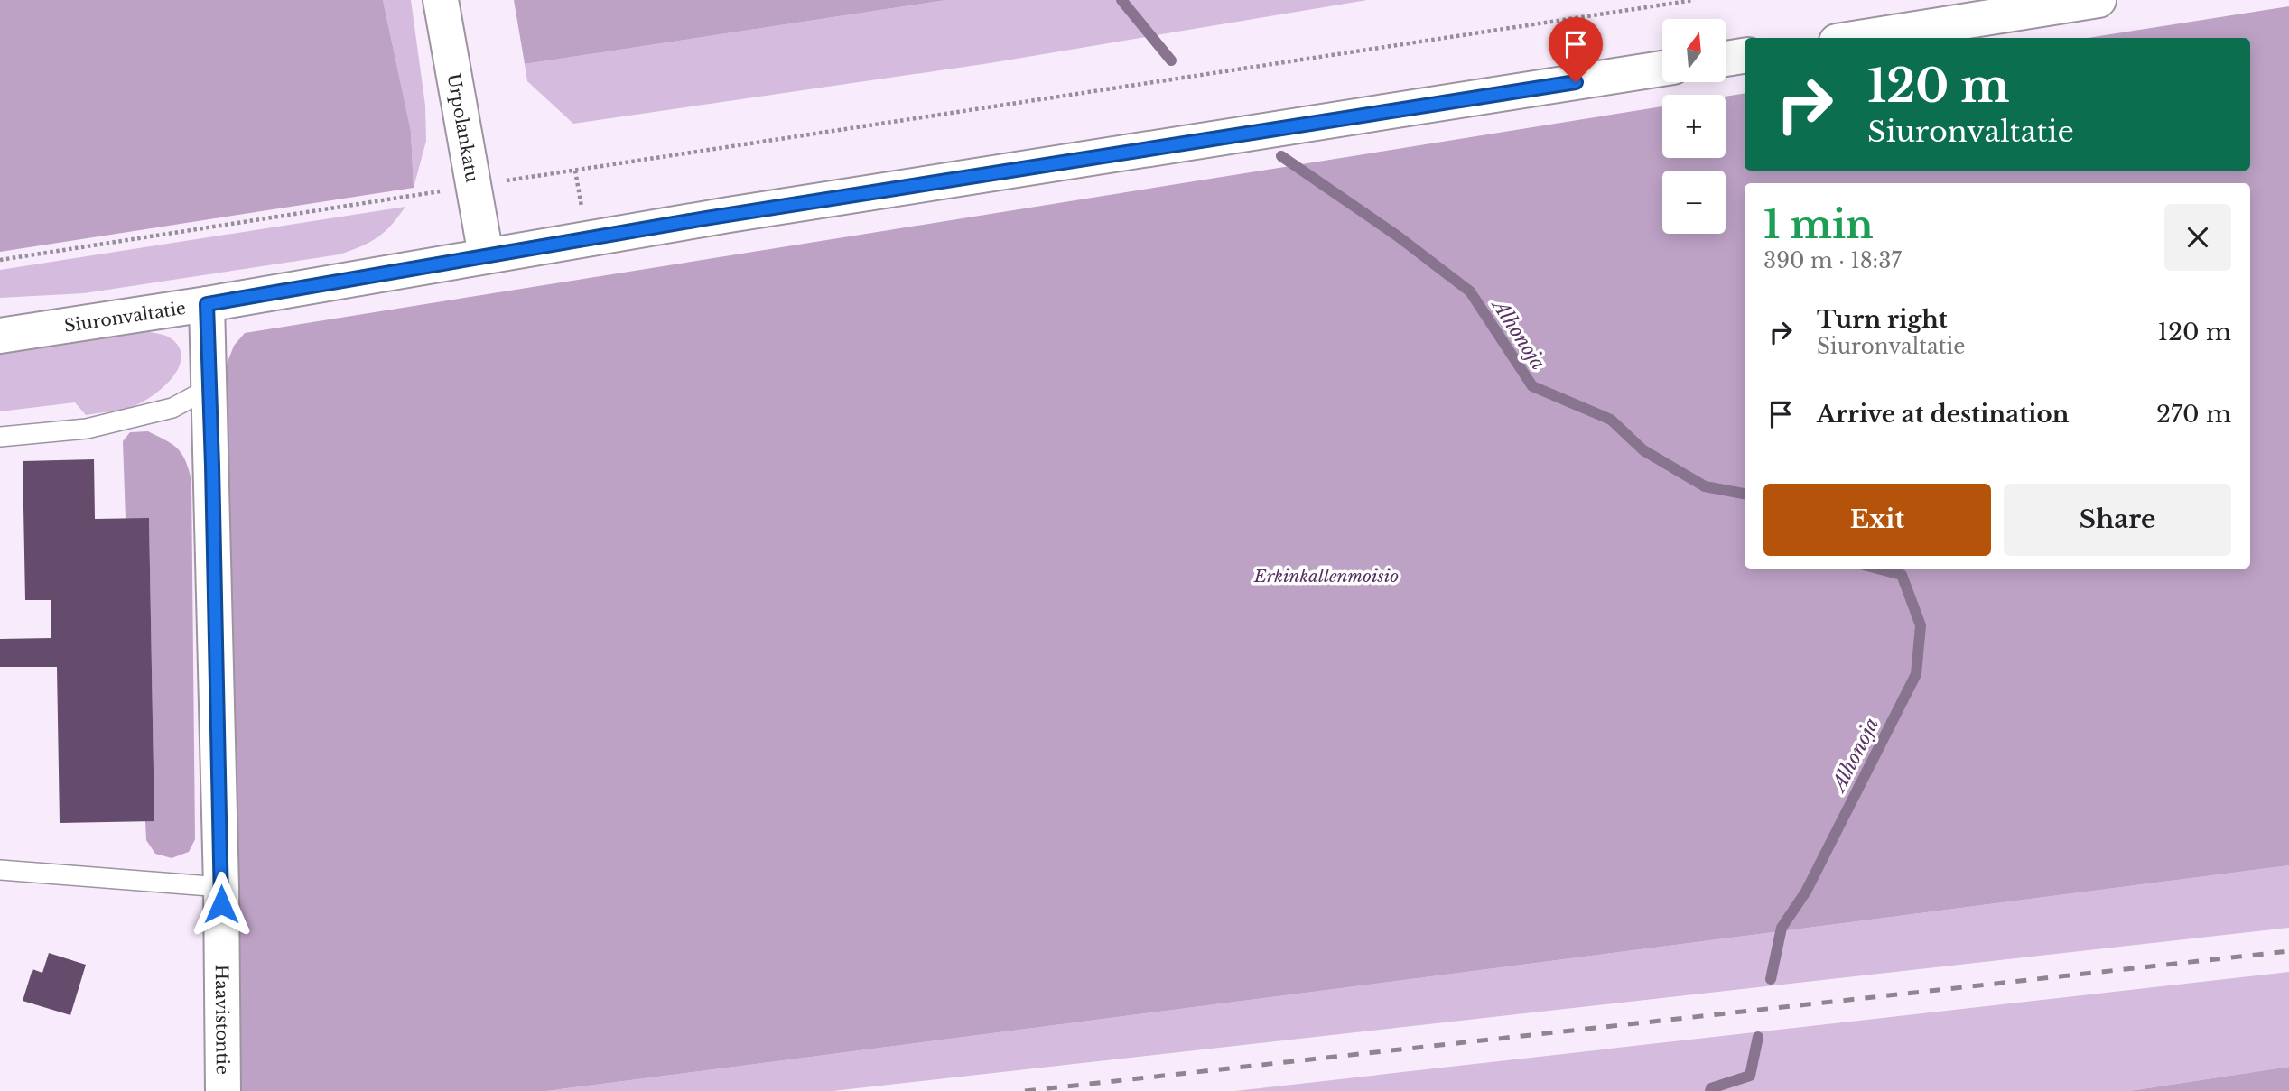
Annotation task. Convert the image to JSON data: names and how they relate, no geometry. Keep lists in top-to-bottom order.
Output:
{
  "streets": {
    "main road": ["Urpolankatu", "Siuronvaltatie", "Haavistontie"]
  },
  "crossings": [
    ["Urpolankatu", "Siuronvaltatie"],
    ["Siuronvaltatie", "Haavistontie"]
  ],
  "water": ["Alhonoja"],
  "parks": ["Erkinkallenmoisio"],
  "north": "top",
  "page": {
    "map_buttons": ["+", "−"],
    "turn": ["120 m", "Siuronvaltatie"],
    "heading": ["1 min", "390 m · 18:37"],
    "list": [
      {
        "name": "Turn right",
        "note": "Siuronvaltatie",
        "value": "120 m"
      },
      {
        "name": "Arrive at destination",
        "value": "270 m"
      }
    ],
    "buttons": ["Exit", "Share"]
  }
}
